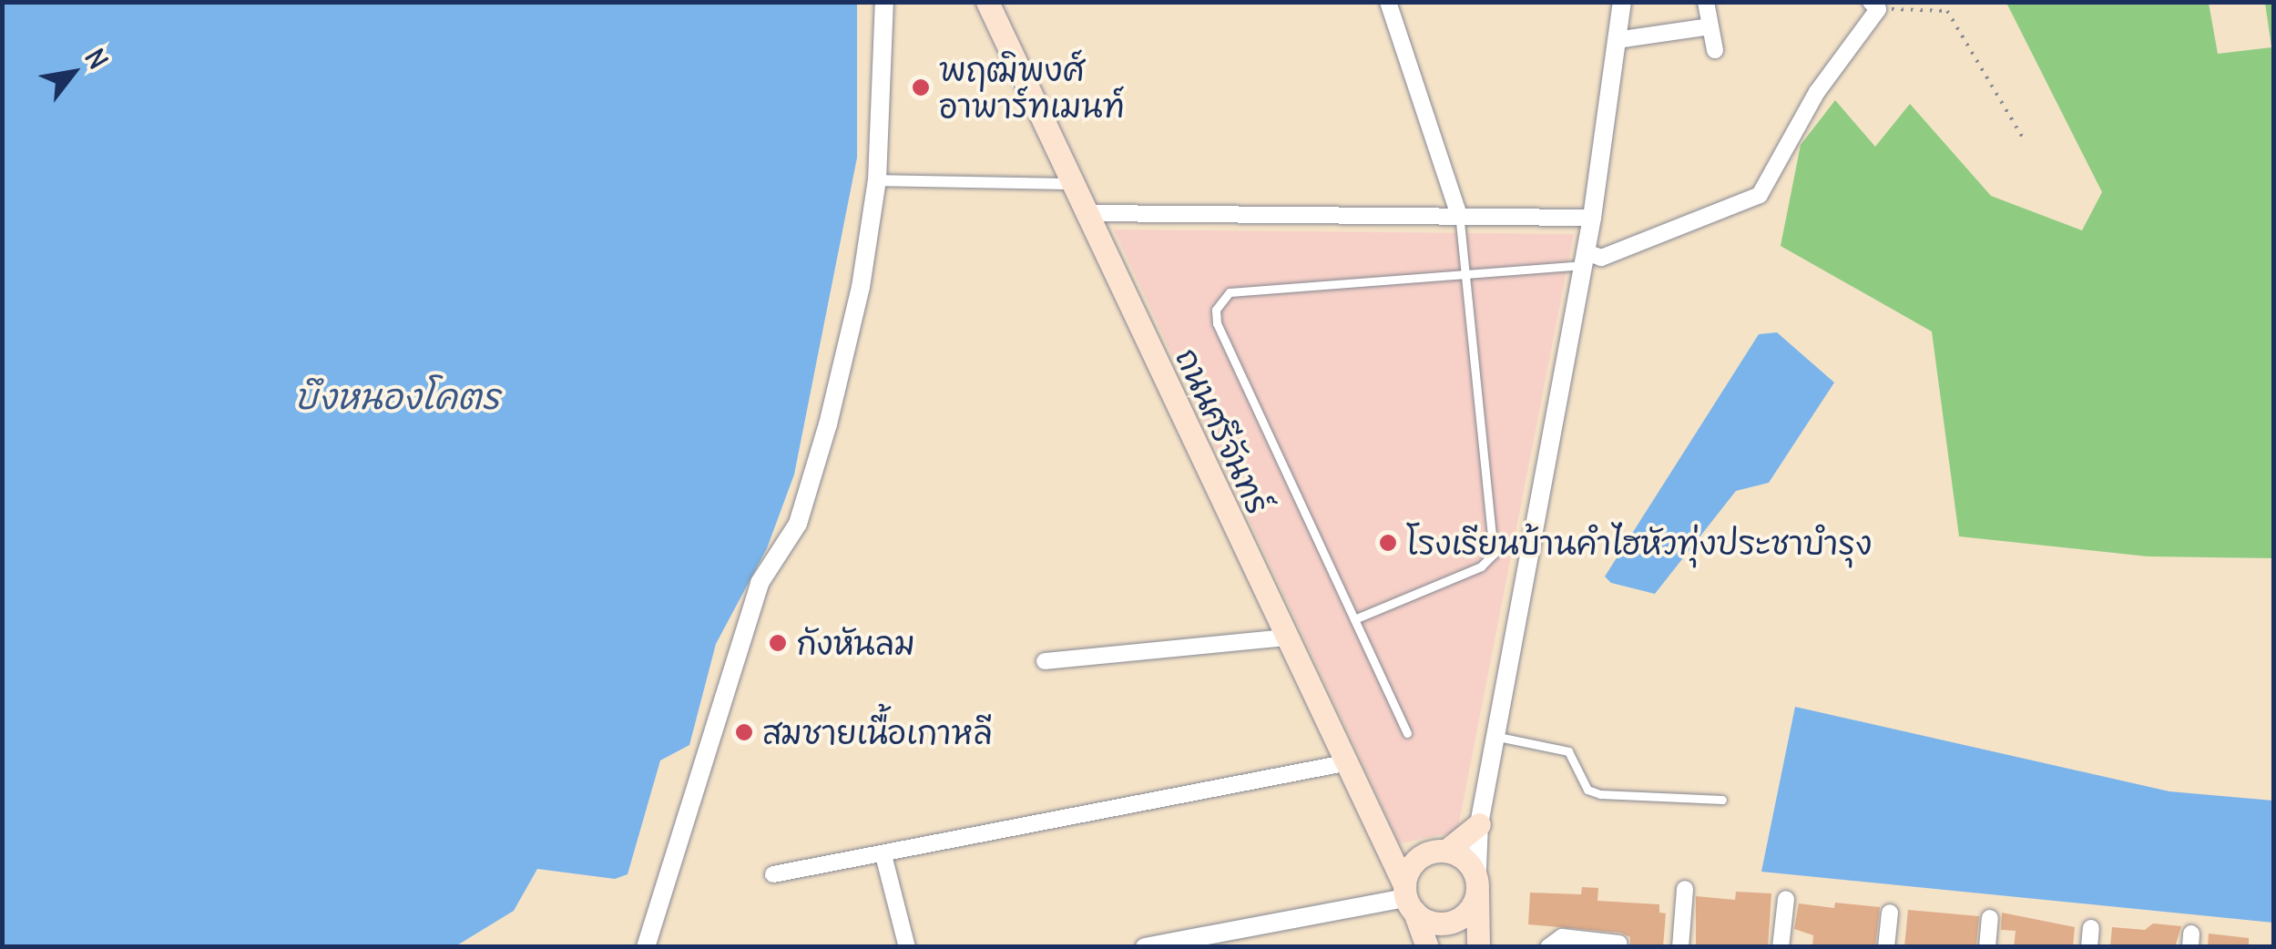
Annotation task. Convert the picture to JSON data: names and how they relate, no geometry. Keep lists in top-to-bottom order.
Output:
{
  "streets": {
    "main road": ["ถนนศรีจันทร์"]
  },
  "water": ["บึงหนองโคตร"],
  "places": [
    "พฤฒิพงศ์ อาพาร์ทเมนท์",
    "โรงเรียนบ้านคำไฮหัวทุ่งประชาบำรุง",
    "กังหันลม",
    "สมชายเนื้อเกาหลี"
  ],
  "north": "top right"
}
